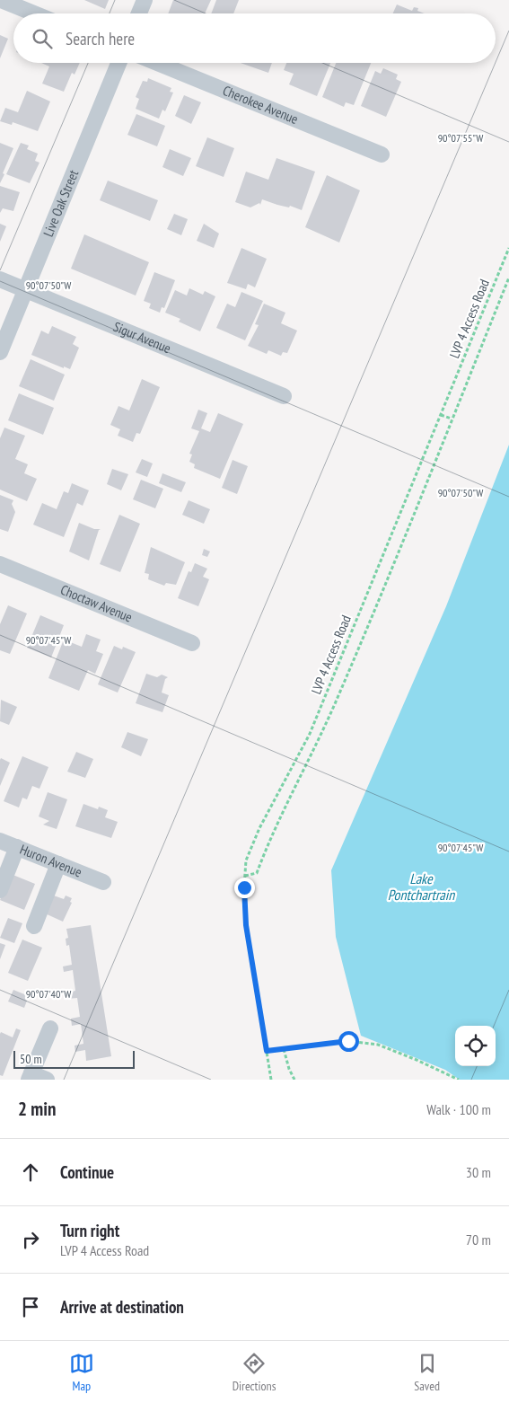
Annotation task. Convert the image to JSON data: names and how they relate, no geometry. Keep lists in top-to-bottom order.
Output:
{
  "streets": {
    "street": [
      "Cherokee Avenue",
      "Live Oak Street",
      "Sigur Avenue",
      "Choctaw Avenue",
      "Huron Avenue"
    ],
    "path": ["LVP 4 Access Road"]
  },
  "crossings": [
    ["Live Oak Street", "Sigur Avenue"]
  ],
  "water": ["Lake Pontchartrain"],
  "scale_bar": "50 m",
  "page": {
    "search": "Search here",
    "scale": "50 m",
    "heading": ["2 min", "Walk · 100 m"],
    "list": [
      ["Continue", "30 m"],
      ["Turn right", "LVP 4 Access Road", "70 m"],
      "Arrive at destination"
    ],
    "nav": ["Map", "Directions", "Saved"]
  },
  "coordinates": [
    "90°07'55\"W",
    "90°07'50\"W",
    "90°07'45\"W",
    "90°07'40\"W"
  ]
}
